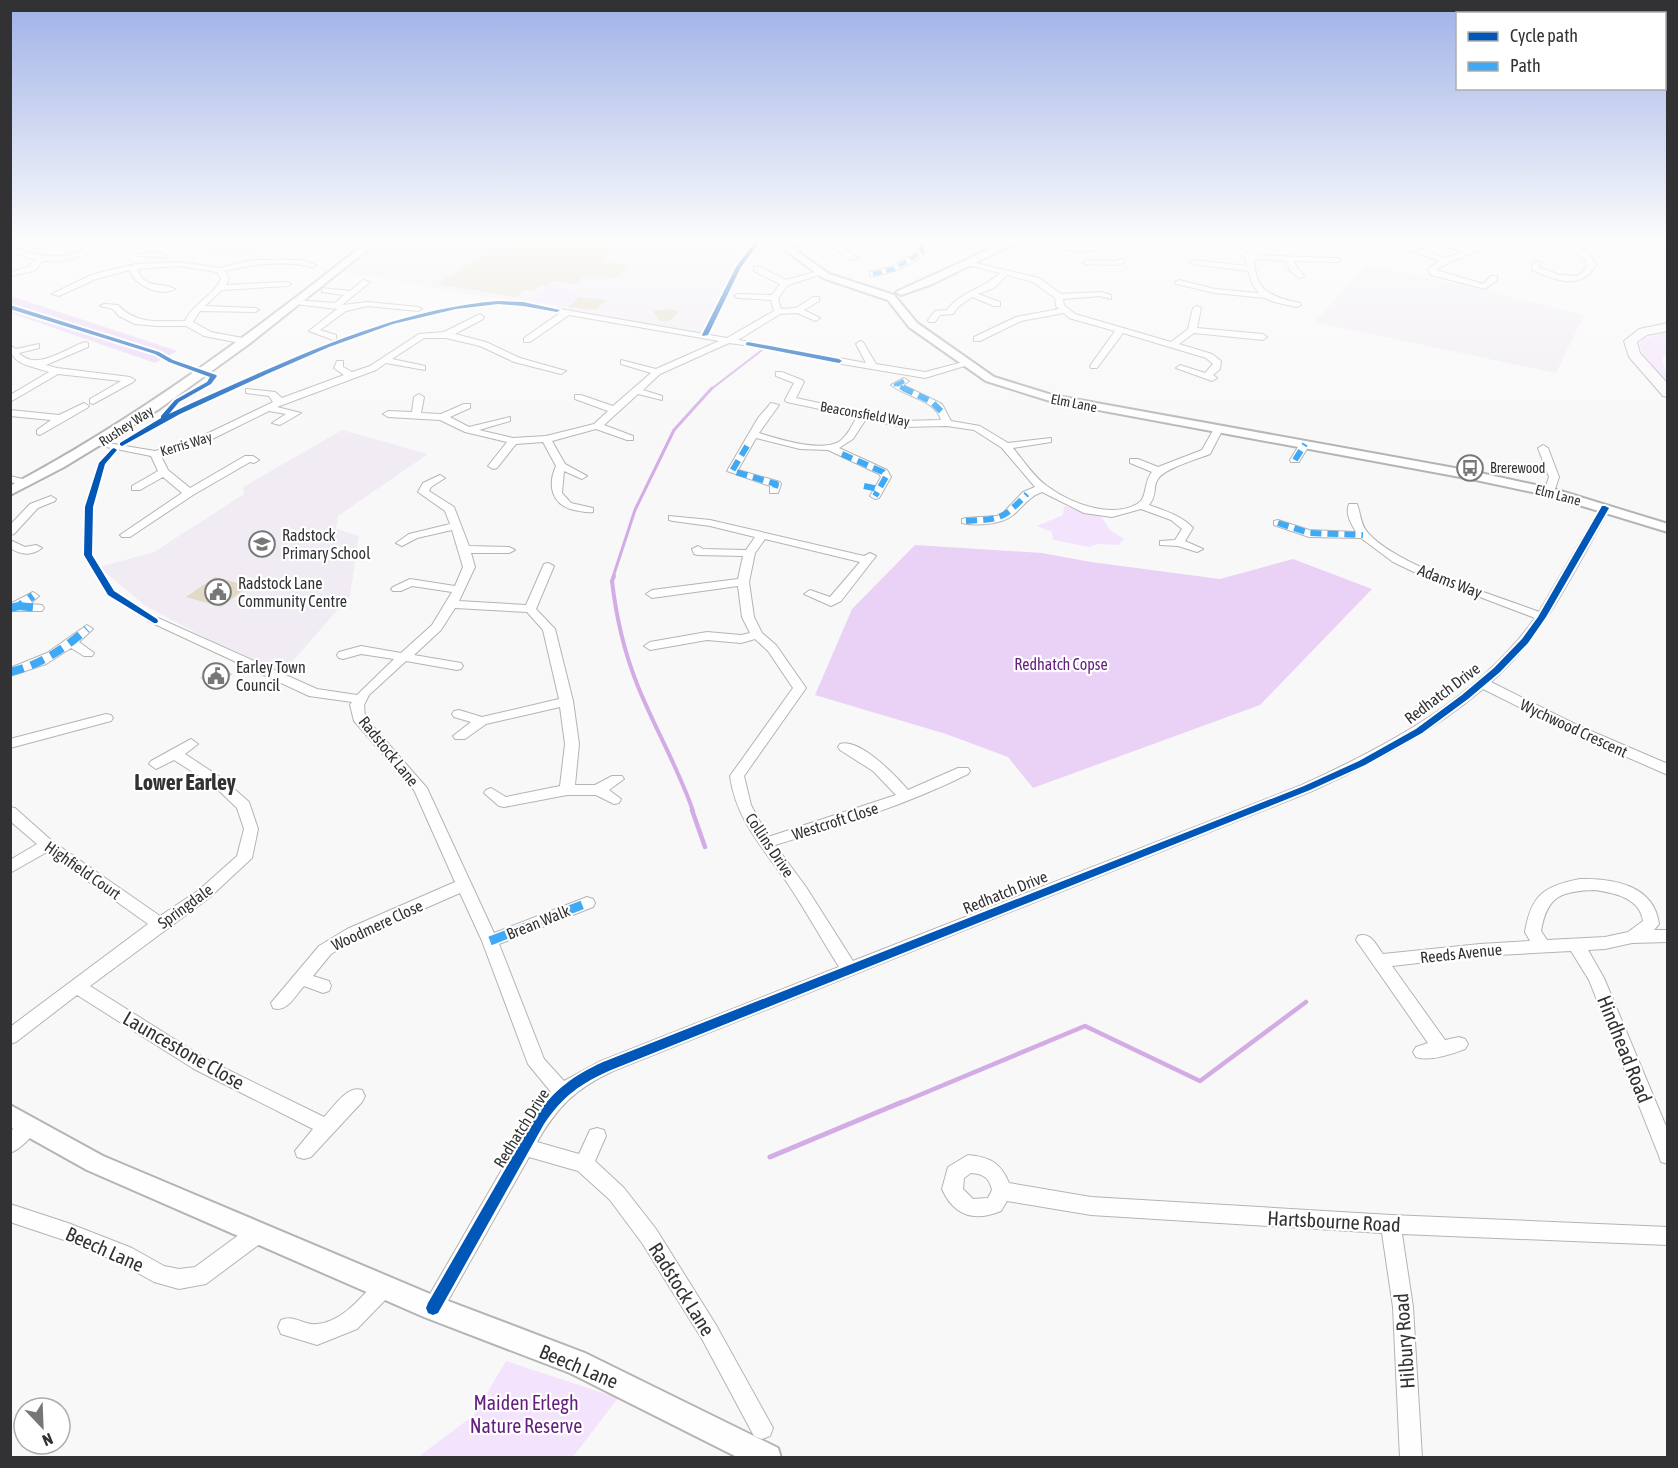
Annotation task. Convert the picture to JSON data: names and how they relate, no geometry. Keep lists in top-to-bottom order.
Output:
{
  "streets": {
    "street": [
      "Elm Lane",
      "Beaconsfield Way",
      "Rushey Way",
      "Kerris Way",
      "Adams Way",
      "Redhatch Drive",
      "Wychwood Crescent",
      "Radstock Lane",
      "Westcroft Close",
      "Collins Drive",
      "Highfield Court",
      "Springdale",
      "Brean Walk",
      "Woodmere Close",
      "Reeds Avenue",
      "Hindhead Road",
      "Launcestone Close",
      "Hartsbourne Road",
      "Beech Lane",
      "Hilbury Road"
    ]
  },
  "crossings": [
    ["Elm Lane", "Redhatch Drive"],
    ["Rushey Way", "Kerris Way"],
    ["Adams Way", "Redhatch Drive"],
    ["Redhatch Drive", "Wychwood Crescent"],
    ["Redhatch Drive", "Radstock Lane"],
    ["Redhatch Drive", "Collins Drive"],
    ["Redhatch Drive", "Beech Lane"],
    ["Radstock Lane", "Brean Walk"],
    ["Radstock Lane", "Woodmere Close"],
    ["Westcroft Close", "Collins Drive"],
    ["Highfield Court", "Springdale"],
    ["Springdale", "Launcestone Close"],
    ["Reeds Avenue", "Hindhead Road"],
    ["Hartsbourne Road", "Hilbury Road"]
  ],
  "districts": ["Lower Earley"],
  "parks": ["Redhatch Copse", "Maiden Erlegh Nature Reserve"],
  "places": {
    "bus stop": ["Brerewood"],
    "school or university": ["Radstock Primary School"],
    "public building": ["Radstock Lane Community Centre", "Earley Town Council"]
  },
  "legend": ["Cycle path", "Path"],
  "north": "bottom right"
}
